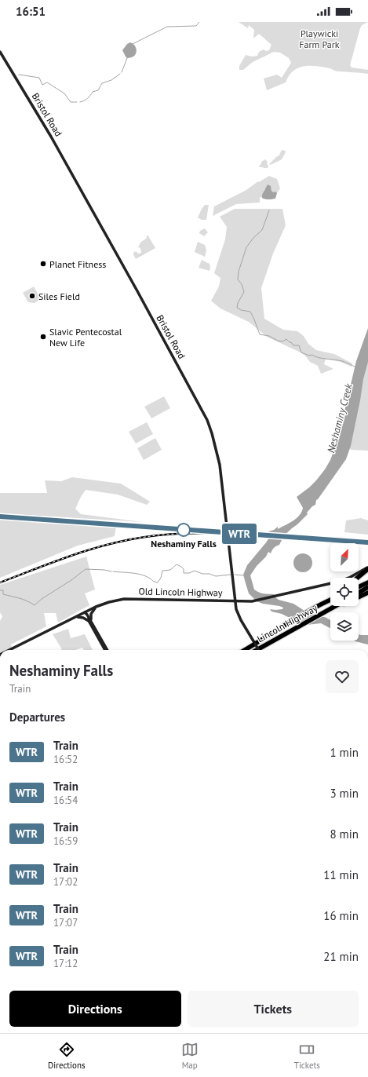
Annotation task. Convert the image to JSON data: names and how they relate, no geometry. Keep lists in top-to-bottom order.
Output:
{
  "streets": {
    "highway": ["Lincoln Highway"],
    "main road": ["Bristol Road", "Old Lincoln Highway"]
  },
  "crossings": [
    ["Bristol Road", "Old Lincoln Highway"]
  ],
  "water": ["Neshaminy Creek"],
  "parks": ["Playwicki Farm Park"],
  "places": [
    "Planet Fitness",
    "Siles Field",
    "Slavic Pentecostal New Life",
    "Neshaminy Falls"
  ],
  "north": "top right",
  "page": {
    "status": "16:51",
    "on_map": "WTR",
    "heading": [
      ["Neshaminy Falls", "Train"],
      "Departures"
    ],
    "list": [
      {
        "mark": "WTR",
        "name": "Train",
        "note": "16:52",
        "value": "1 min"
      },
      {
        "mark": "WTR",
        "name": "Train",
        "note": "16:54",
        "value": "3 min"
      },
      {
        "mark": "WTR",
        "name": "Train",
        "note": "16:59",
        "value": "8 min"
      },
      {
        "mark": "WTR",
        "name": "Train",
        "note": "17:02",
        "value": "11 min"
      },
      {
        "mark": "WTR",
        "name": "Train",
        "note": "17:07",
        "value": "16 min"
      },
      {
        "mark": "WTR",
        "name": "Train",
        "note": "17:12",
        "value": "21 min"
      }
    ],
    "buttons": ["Directions", "Tickets"],
    "tabs": ["Directions", "Map", "Tickets"]
  }
}
